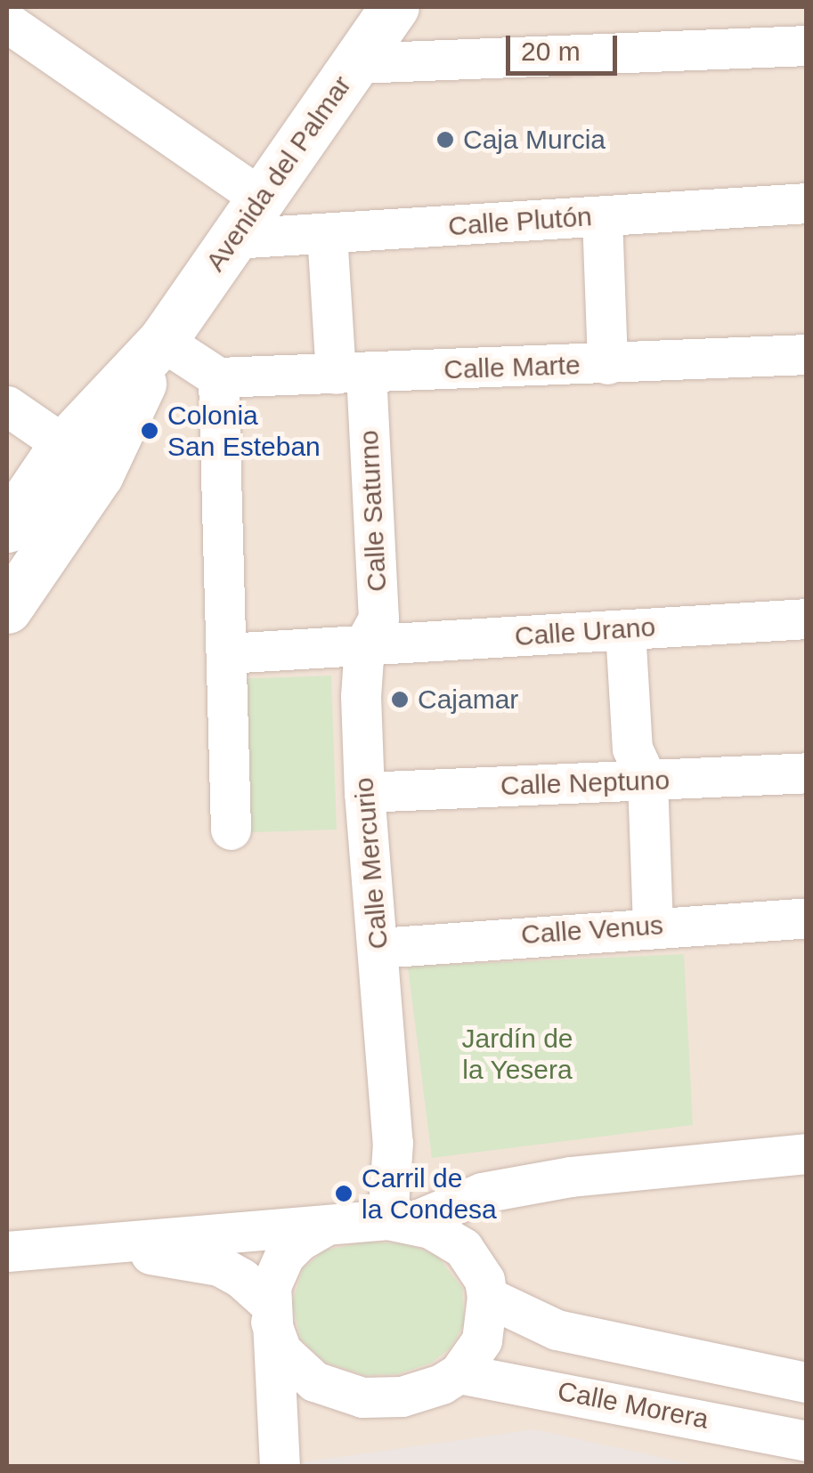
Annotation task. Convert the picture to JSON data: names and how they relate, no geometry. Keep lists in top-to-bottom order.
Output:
{
  "streets": {
    "main road": ["Avenida del Palmar"],
    "street": [
      "Calle Plutón",
      "Calle Marte",
      "Calle Saturno",
      "Calle Urano",
      "Calle Neptuno",
      "Calle Mercurio",
      "Calle Venus",
      "Calle Morera"
    ]
  },
  "crossings": [
    ["Avenida del Palmar", "Calle Plutón"],
    ["Calle Plutón", "Calle Saturno"],
    ["Calle Marte", "Calle Saturno"],
    ["Calle Saturno", "Calle Urano"],
    ["Calle Saturno", "Calle Mercurio"],
    ["Calle Urano", "Calle Mercurio"],
    ["Calle Neptuno", "Calle Mercurio"],
    ["Calle Mercurio", "Calle Venus"],
    ["Calle Mercurio", "Calle Morera"]
  ],
  "parks": ["Jardín de la Yesera"],
  "places": [
    "Caja Murcia",
    "Colonia San Esteban",
    "Cajamar",
    "Carril de la Condesa"
  ],
  "scale_bar": "20 m"
}
